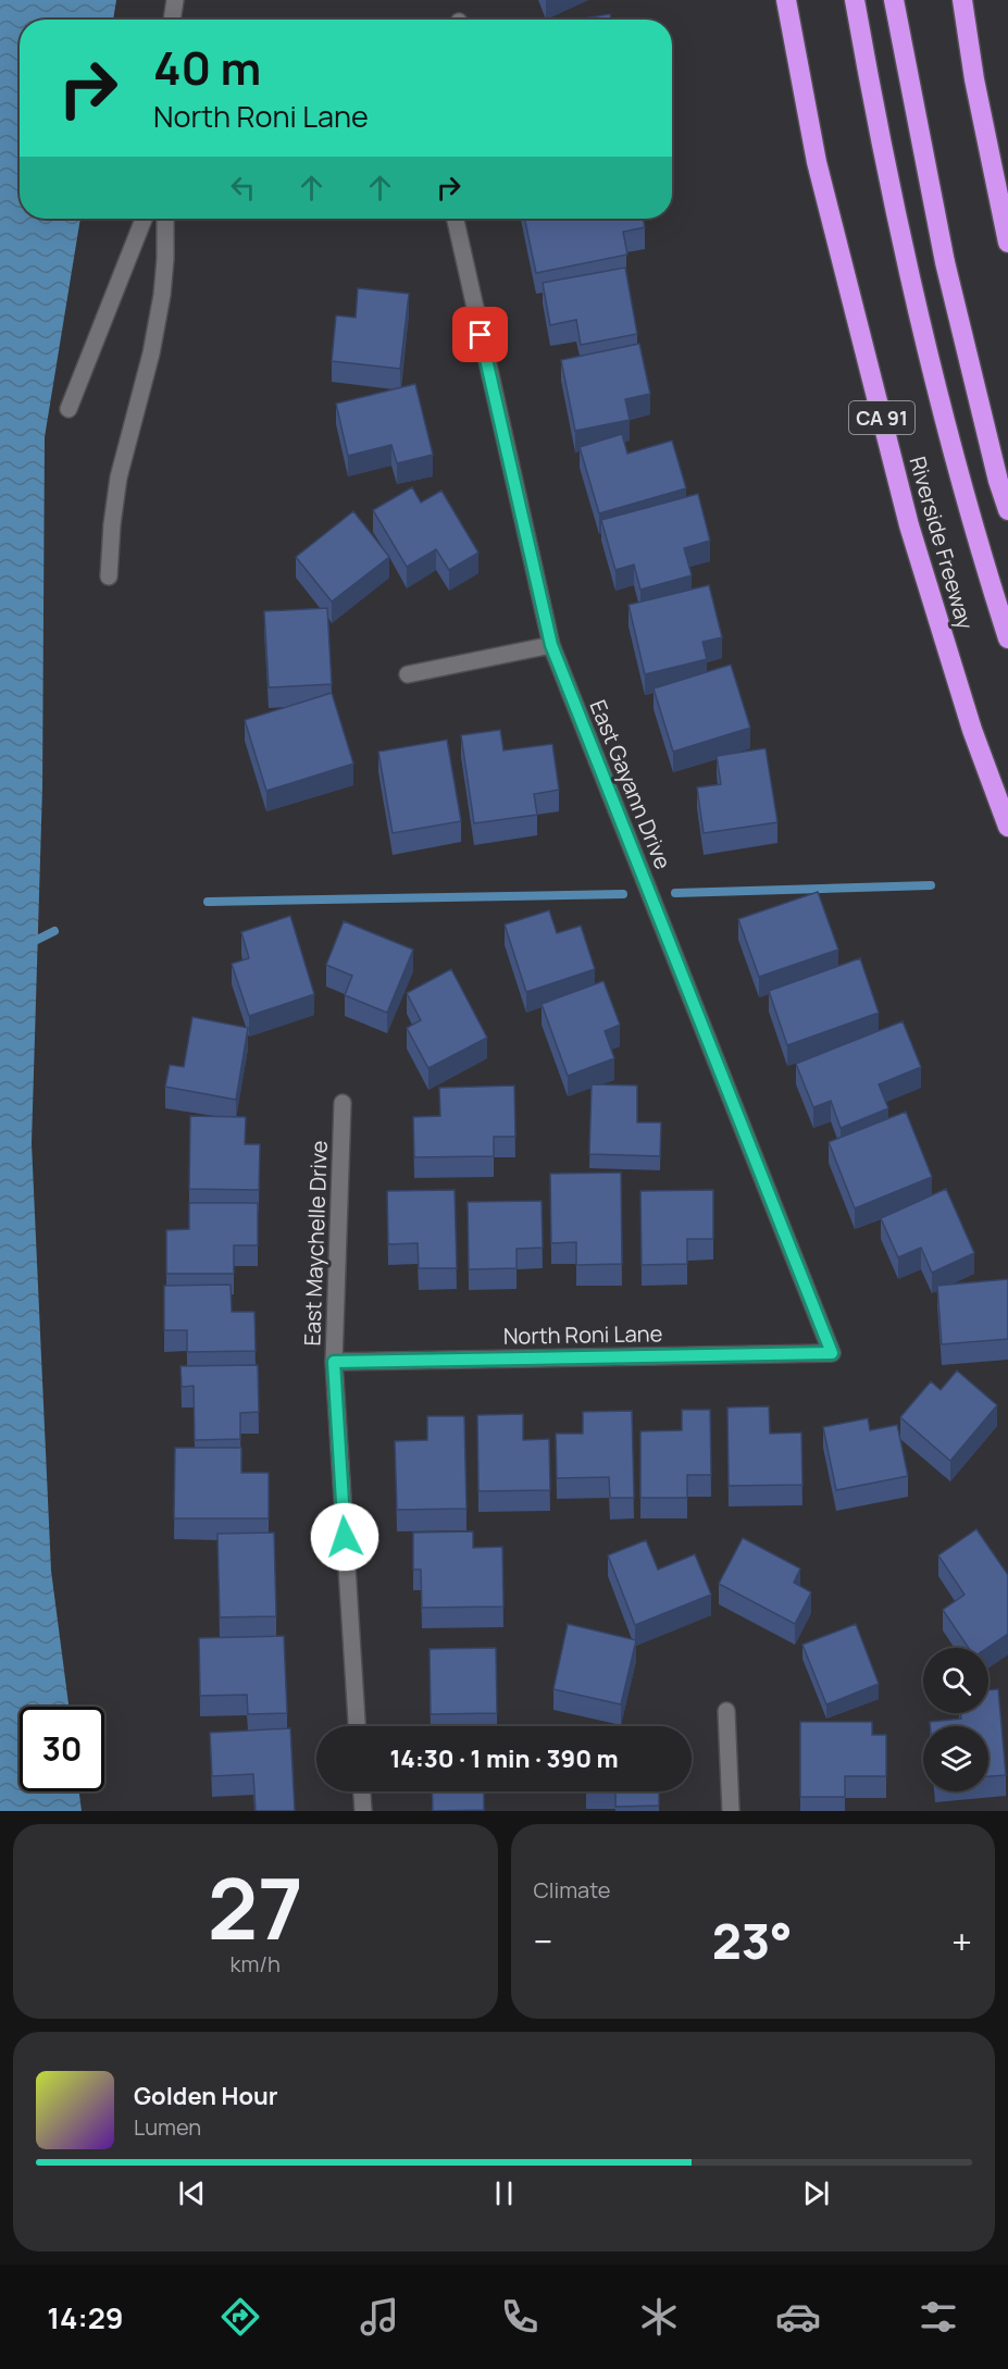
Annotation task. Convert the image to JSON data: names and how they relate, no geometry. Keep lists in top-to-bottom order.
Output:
{
  "streets": {
    "highway": ["CA 91", "Riverside Freeway"],
    "street": ["East Gayann Drive", "East Maychelle Drive", "North Roni Lane"]
  },
  "crossings": [
    ["East Gayann Drive", "North Roni Lane"],
    ["East Maychelle Drive", "North Roni Lane"]
  ],
  "page": {
    "turn": ["40 m", "North Roni Lane"],
    "limit": "30",
    "trip": "14:30 · 1 min · 390 m",
    "tile": [
      ["27", "km/h"],
      "Climate"
    ],
    "heat": ["−", "23°", "+"],
    "song": ["Golden Hour", "Lumen"],
    "tabs": "14:29"
  }
}
